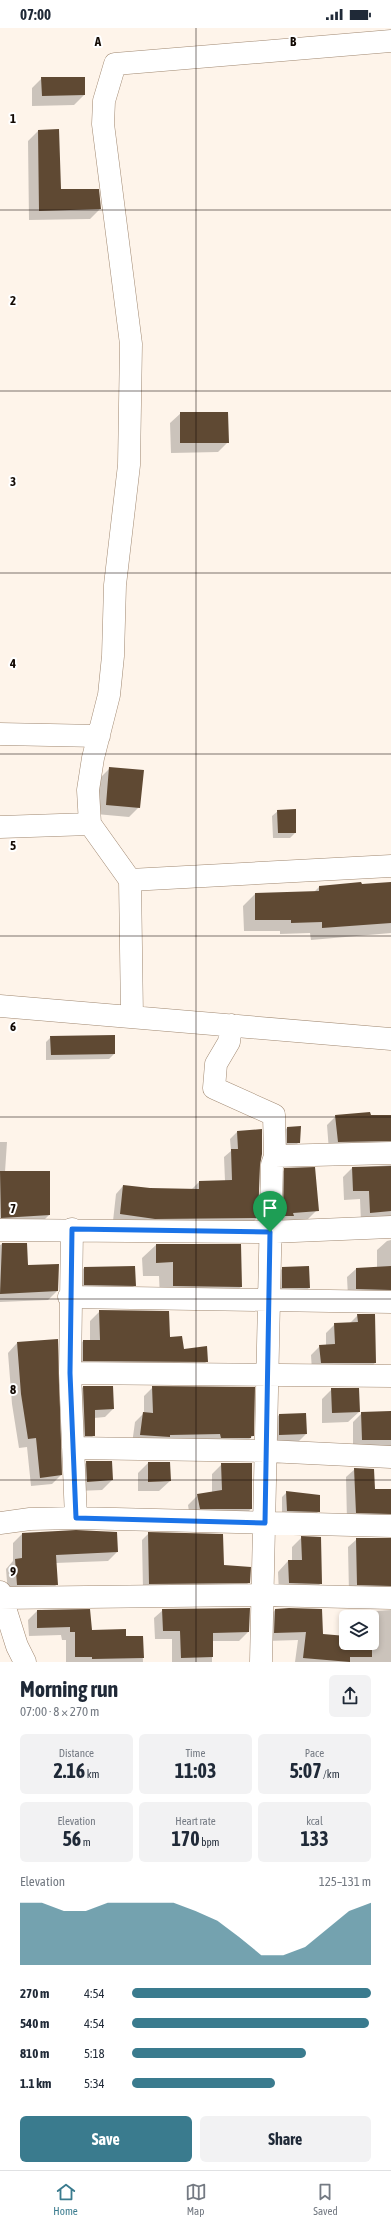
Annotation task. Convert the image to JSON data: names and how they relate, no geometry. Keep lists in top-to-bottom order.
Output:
{
  "page": {
    "status": "07:00",
    "heading": ["Morning run", "07:00 · 8 × 270 m"],
    "stats": [
      ["Distance", "2.16 km"],
      ["Time", "11:03"],
      ["Pace", "5:07 /km"],
      ["Elevation", "56 m"],
      ["Heart rate", "170 bpm"],
      ["kcal", "133"]
    ],
    "chart": ["Elevation", "125–131 m"],
    "list": [
      {
        "name": "270 m",
        "note": "4:54"
      },
      {
        "name": "540 m",
        "note": "4:54"
      },
      {
        "name": "810 m",
        "note": "5:18"
      },
      {
        "name": "1.1 km",
        "note": "5:34"
      }
    ],
    "buttons": ["Save", "Share"],
    "tabs": ["Home", "Map", "Saved"]
  },
  "grid": {
    "columns": ["A", "B"],
    "rows": [
      "1",
      "2",
      "3",
      "4",
      "5",
      "6",
      "7",
      "8",
      "9"
    ]
  }
}
